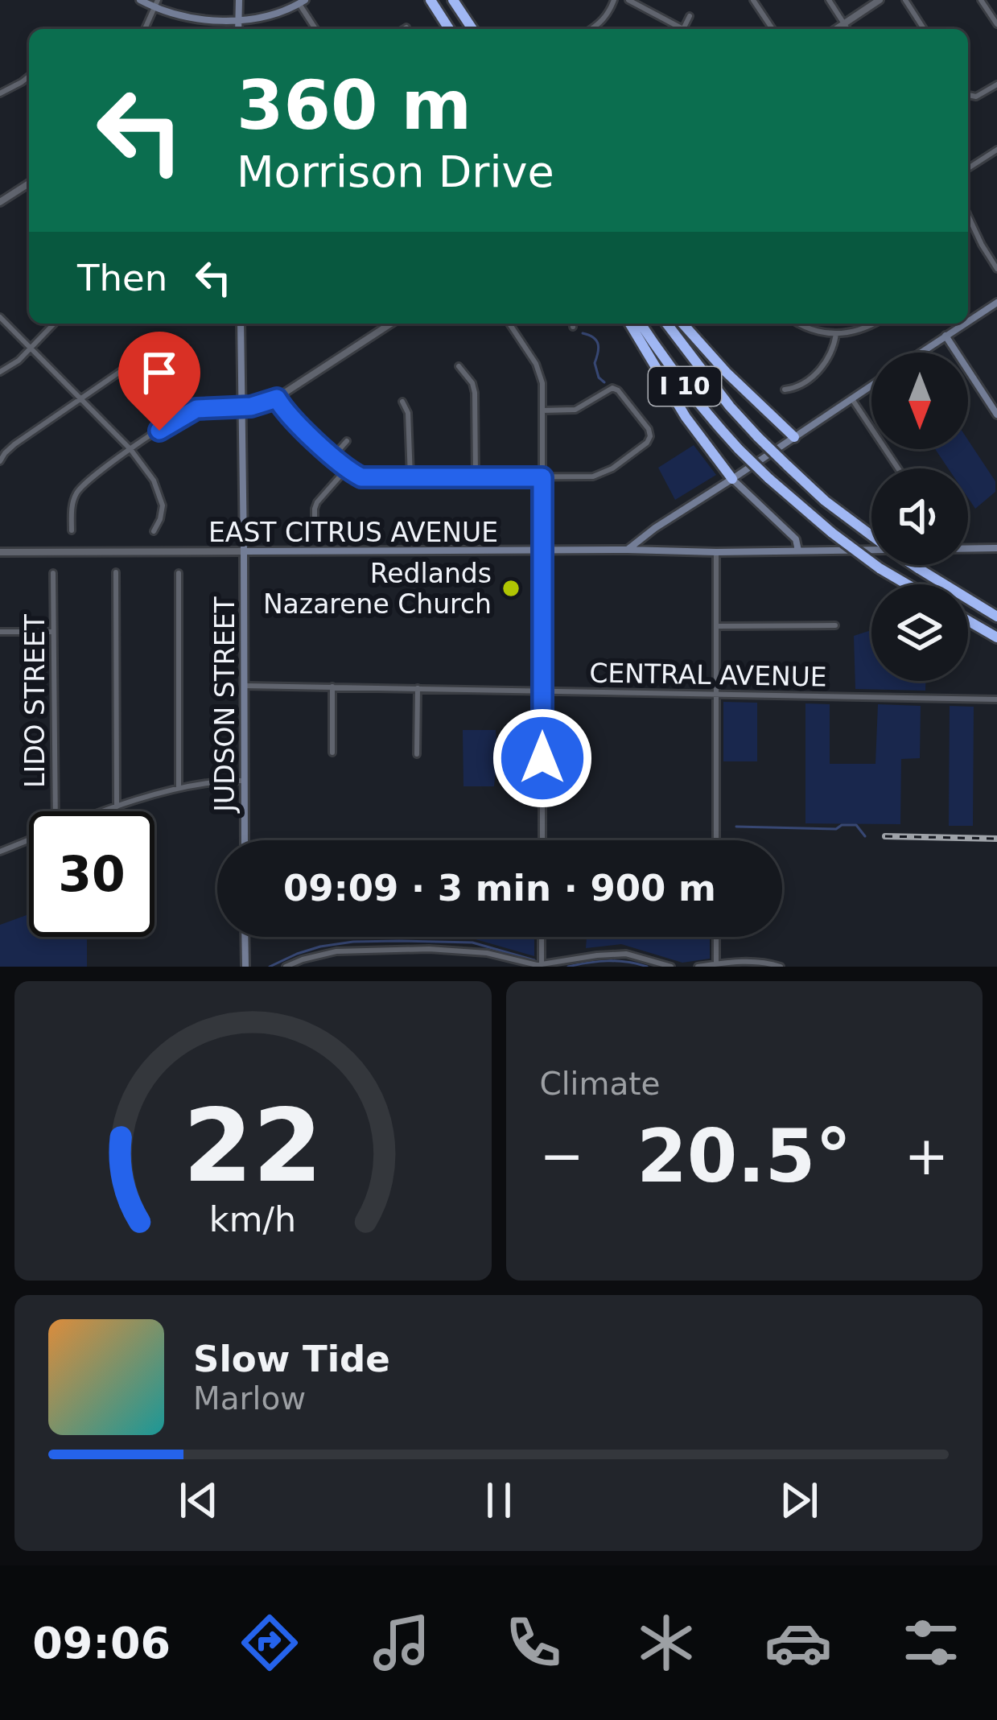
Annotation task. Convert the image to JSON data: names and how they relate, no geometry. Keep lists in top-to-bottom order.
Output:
{
  "streets": {
    "highway": ["I 10"],
    "main road": ["EAST CITRUS AVENUE", "JUDSON STREET"],
    "street": ["CENTRAL AVENUE", "LIDO STREET"]
  },
  "crossings": [
    ["EAST CITRUS AVENUE", "JUDSON STREET"],
    ["CENTRAL AVENUE", "JUDSON STREET"]
  ],
  "places": ["Redlands Nazarene Church"],
  "north": "bottom",
  "page": {
    "turn": ["360 m", "Morrison Drive"],
    "then": "Then",
    "limit": "30",
    "trip": "09:09 · 3 min · 900 m",
    "tile": "Climate",
    "heat": ["−", "20.5°", "+"],
    "song": ["Slow Tide", "Marlow"],
    "tabs": "09:06",
    "gauge": ["22", "km/h"]
  }
}
